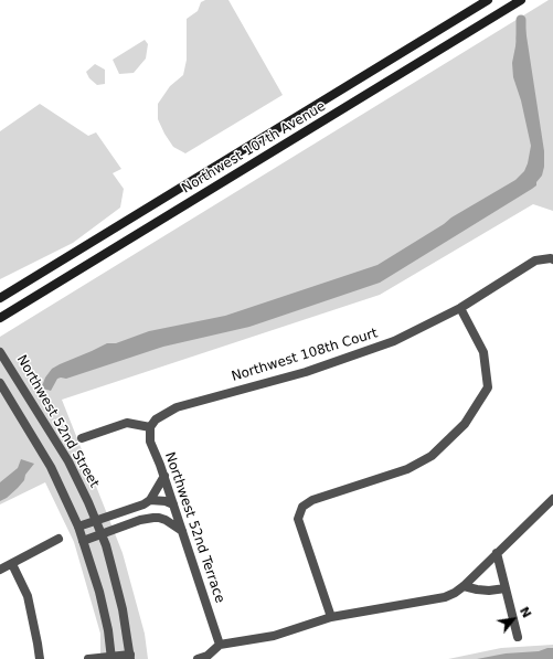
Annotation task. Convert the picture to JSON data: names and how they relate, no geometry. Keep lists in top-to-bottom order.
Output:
{
  "streets": {
    "main road": ["Northwest 107th Avenue"],
    "street": ["Northwest 108th Court", "Northwest 52nd Street", "Northwest 52nd Terrace"]
  },
  "crossings": [
    ["Northwest 108th Court", "Northwest 52nd Terrace"]
  ],
  "north": "top right"
}
